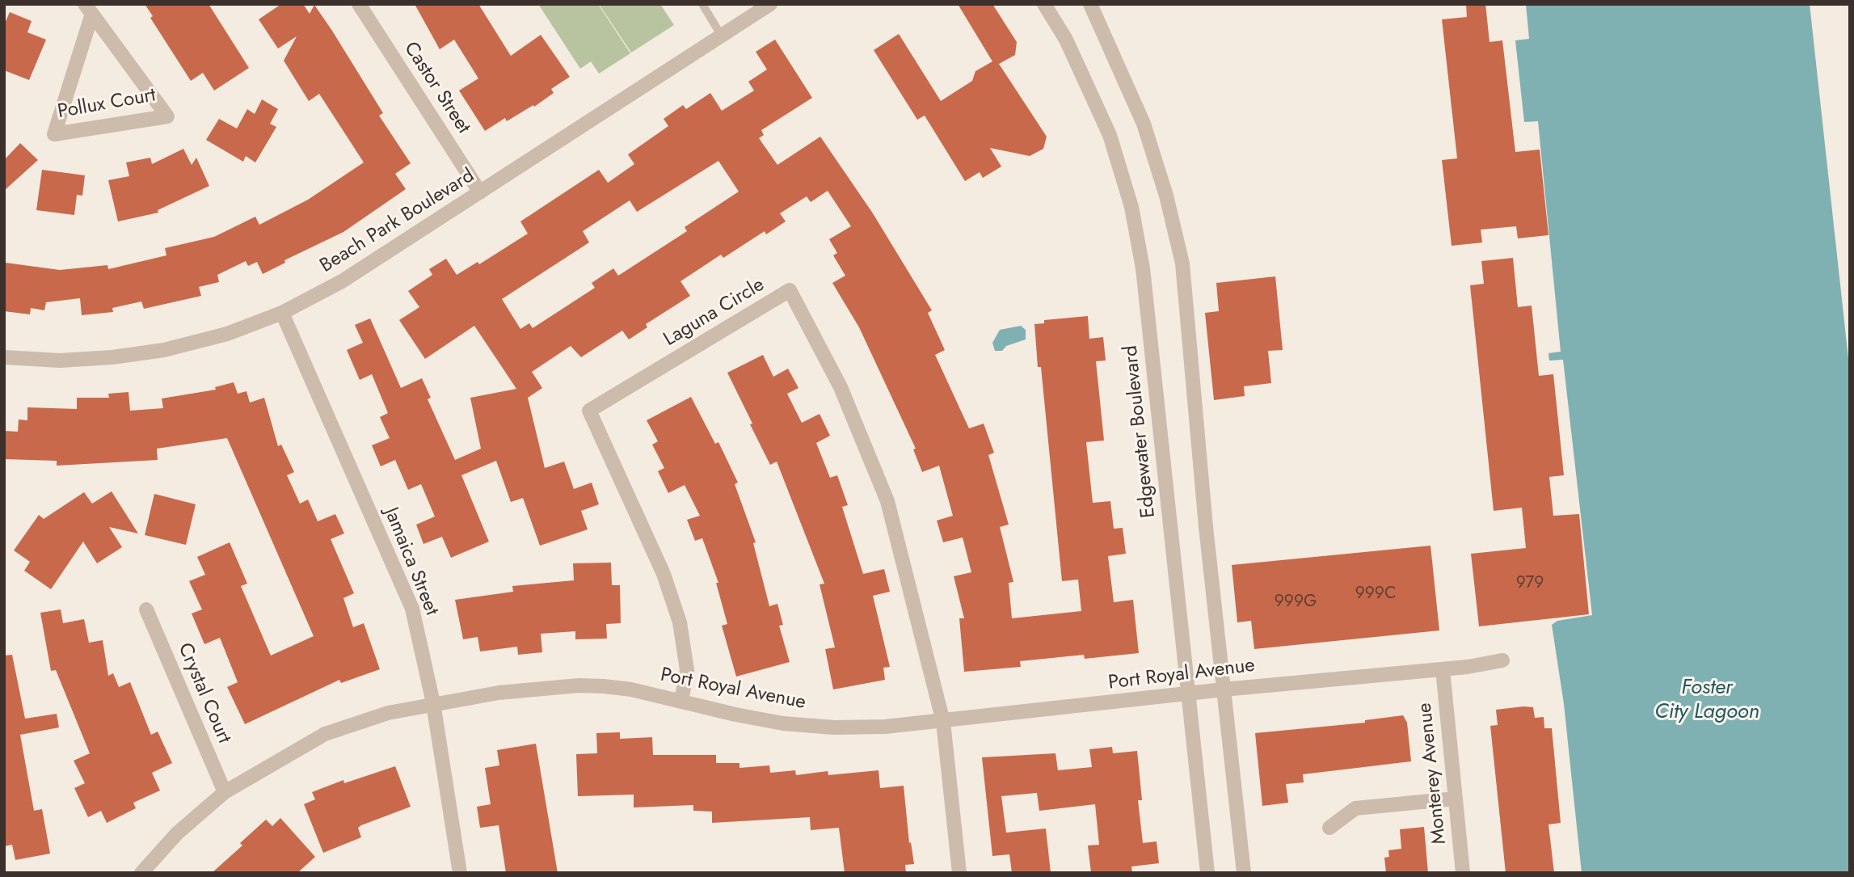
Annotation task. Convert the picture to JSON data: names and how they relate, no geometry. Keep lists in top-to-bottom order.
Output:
{
  "streets": {
    "street": [
      "Castor Street",
      "Pollux Court",
      "Beach Park Boulevard",
      "Laguna Circle",
      "Edgewater Boulevard",
      "Jamaica Street",
      "Port Royal Avenue",
      "Crystal Court",
      "Monterey Avenue"
    ]
  },
  "crossings": [
    ["Castor Street", "Beach Park Boulevard"],
    ["Beach Park Boulevard", "Jamaica Street"],
    ["Laguna Circle", "Port Royal Avenue"],
    ["Edgewater Boulevard", "Port Royal Avenue"],
    ["Jamaica Street", "Port Royal Avenue"],
    ["Port Royal Avenue", "Crystal Court"],
    ["Port Royal Avenue", "Monterey Avenue"]
  ],
  "water": ["Foster City Lagoon"],
  "house_numbers": ["979", "999C", "999G"]
}
